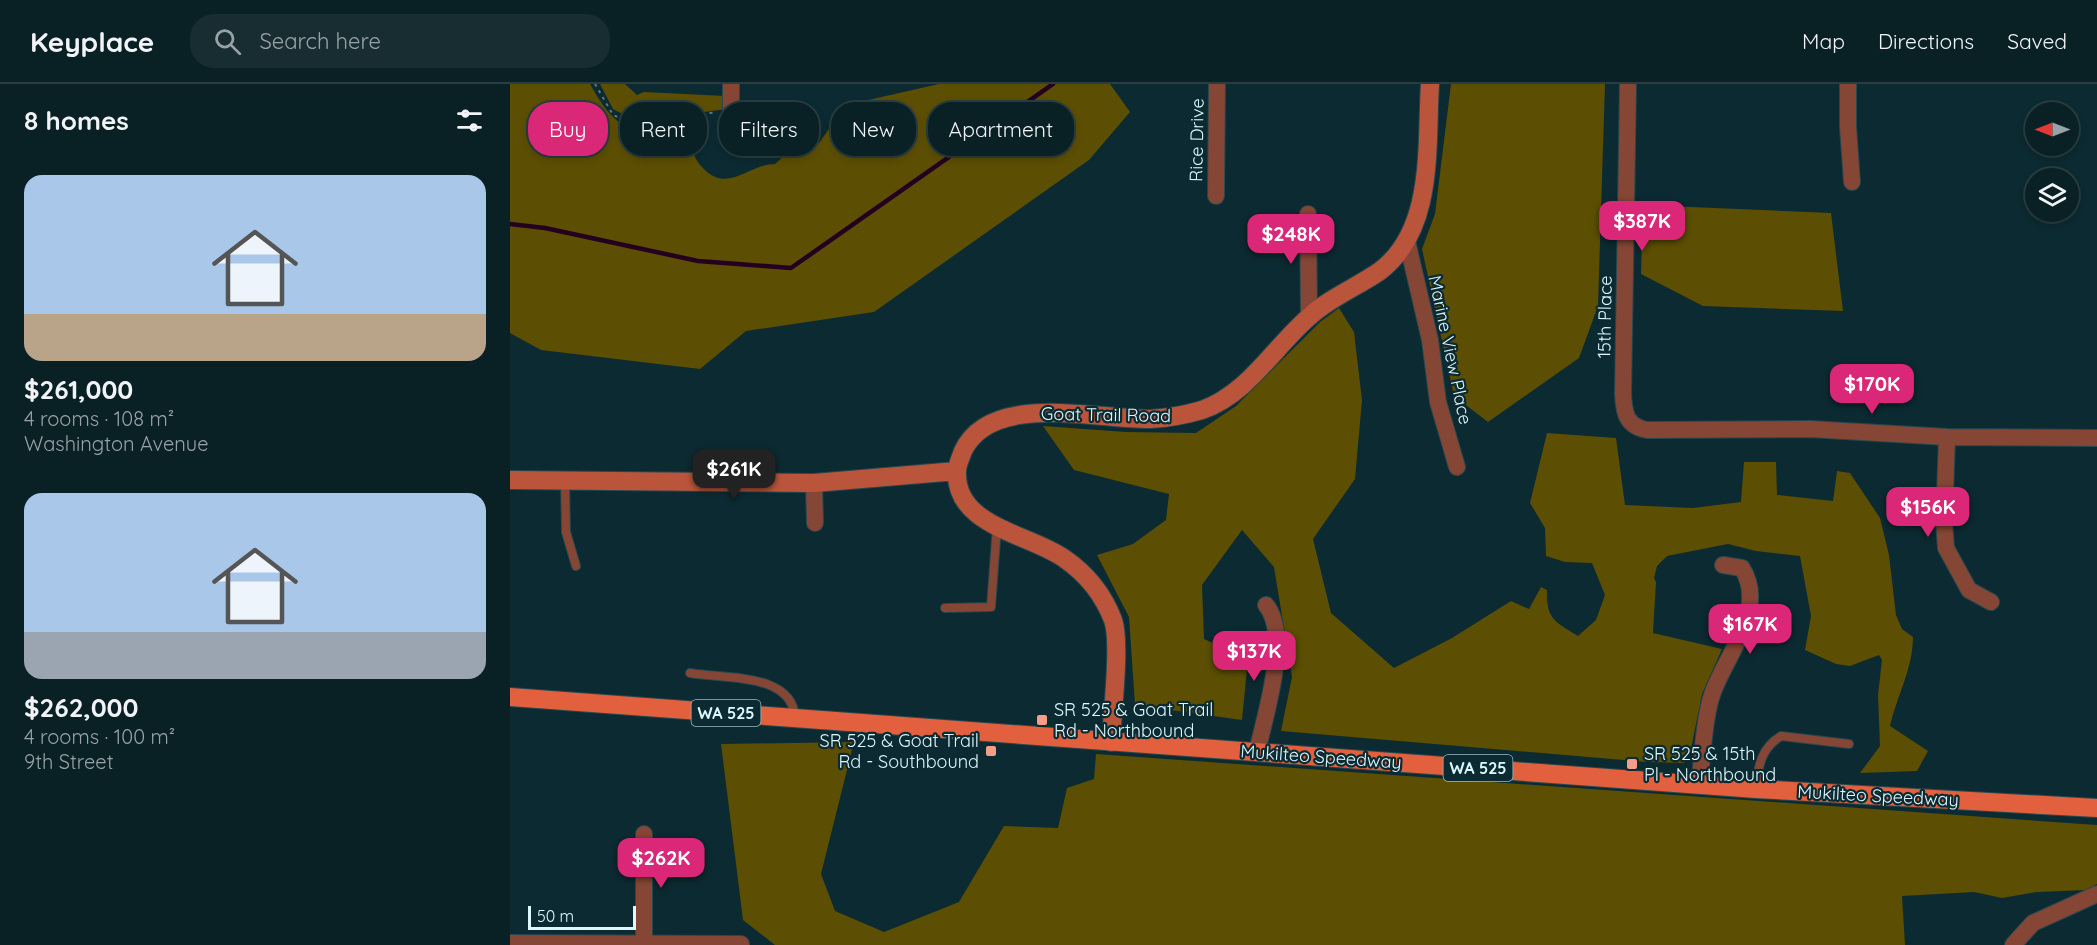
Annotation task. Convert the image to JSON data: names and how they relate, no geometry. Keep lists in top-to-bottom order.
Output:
{
  "streets": {
    "main road": ["WA 525", "Mukilteo Speedway"],
    "street": [
      "Rice Drive",
      "15th Place",
      "Marine View Place",
      "Goat Trail Road"
    ]
  },
  "crossings": [
    ["Marine View Place", "Goat Trail Road"]
  ],
  "places": {
    "transit": ["SR 525 & Goat Trail Rd - Northbound", "SR 525 & Goat Trail Rd - Southbound", "SR 525 & 15th Pl - Northbound"]
  },
  "scale_bar": "50 m",
  "north": "left",
  "page": {
    "header": "Keyplace",
    "search": "Search here",
    "nav": ["Map", "Directions", "Saved"],
    "heading": "8 homes",
    "chip": [
      "Buy",
      "Rent",
      "Filters",
      "New",
      "Apartment"
    ],
    "list": [
      {
        "name": "$261,000",
        "note": "4 rooms · 108 m² · Washington Avenue"
      },
      {
        "name": "$262,000",
        "note": "4 rooms · 100 m² · 9th Street"
      }
    ],
    "price": [
      "$387K",
      "$248K",
      "$170K",
      "$261K",
      "$156K",
      "$167K",
      "$137K",
      "$262K"
    ],
    "scale": "50 m"
  }
}
